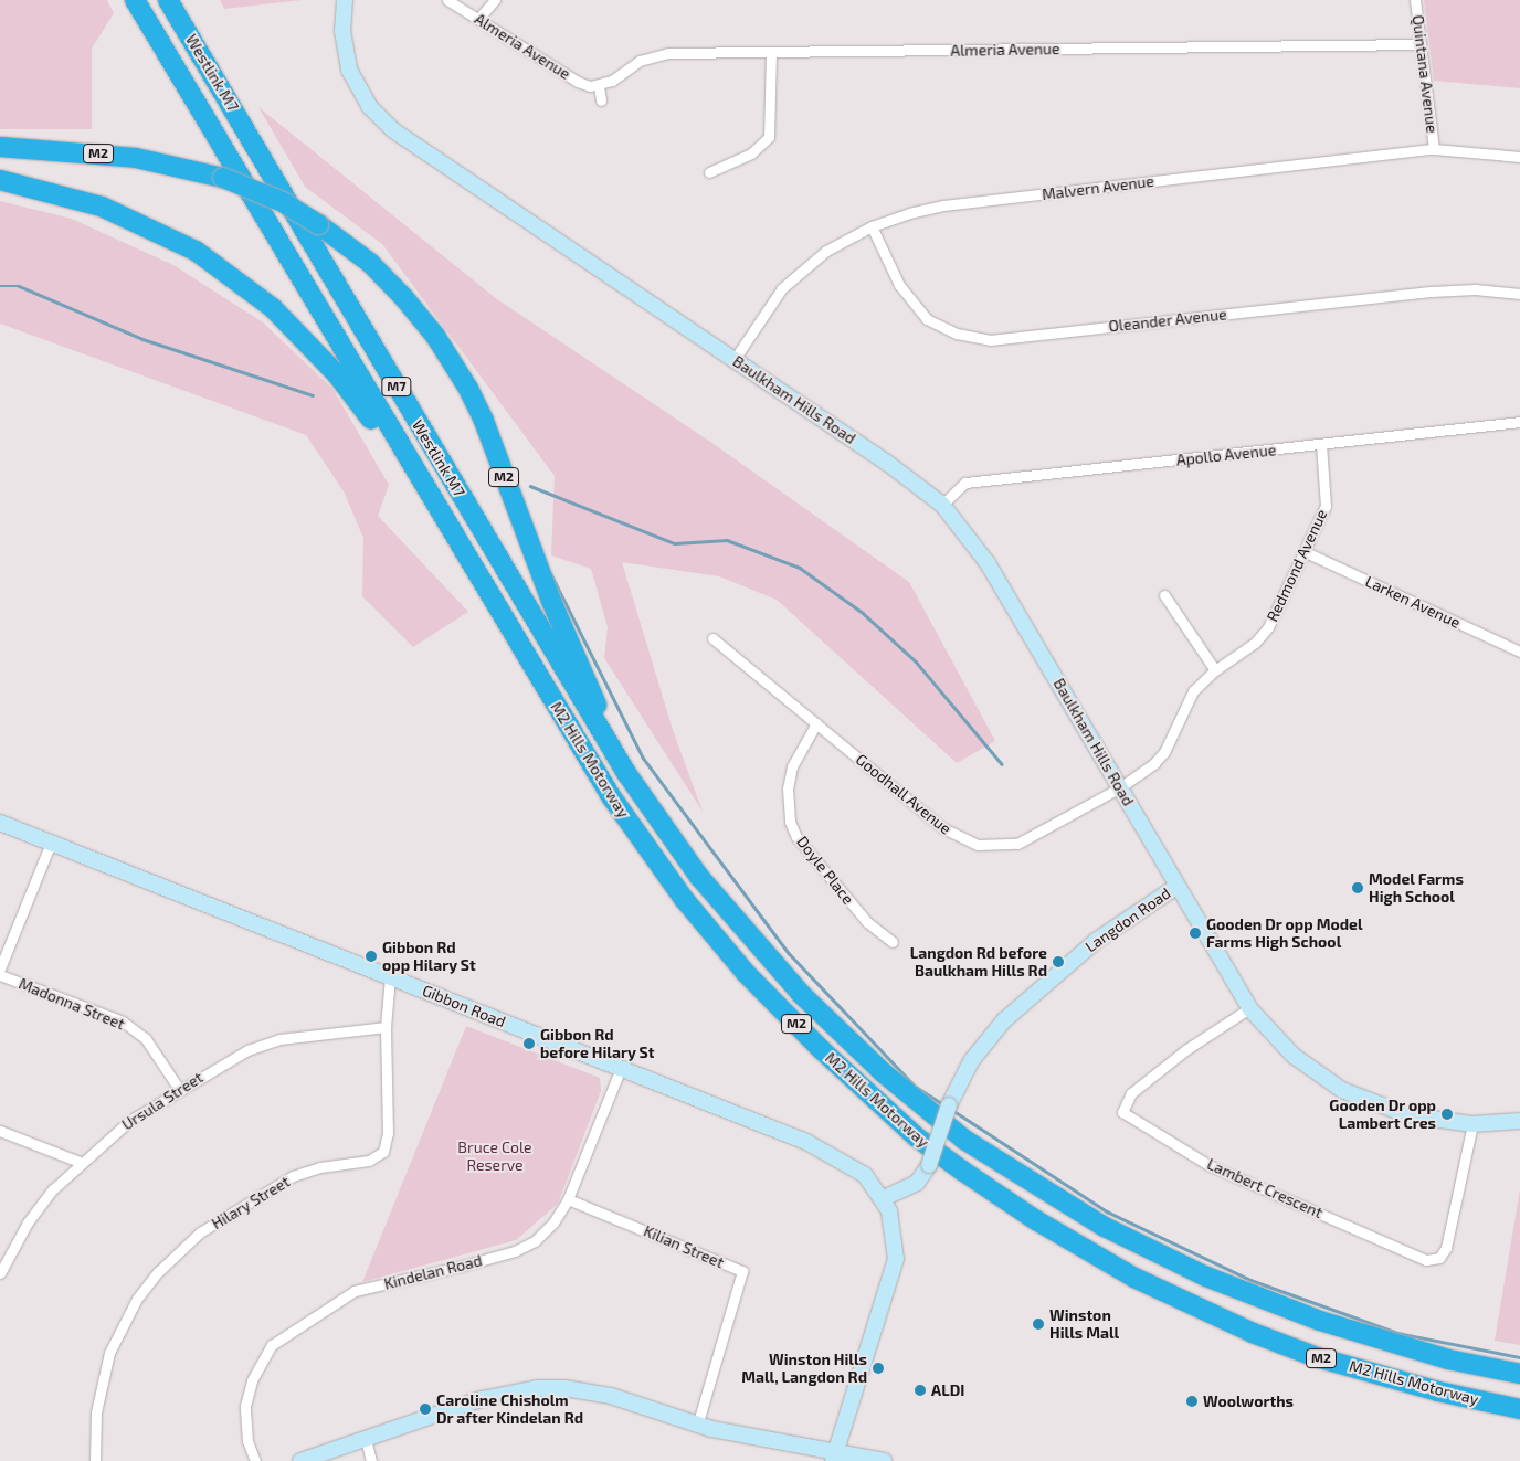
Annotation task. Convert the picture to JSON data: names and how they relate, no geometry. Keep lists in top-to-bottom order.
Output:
{
  "streets": {
    "highway": [
      "Westlink M7",
      "M2",
      "M7",
      "M2 Hills Motorway"
    ],
    "street": [
      "Almeria Avenue",
      "Quintana Avenue",
      "Malvern Avenue",
      "Oleander Avenue",
      "Baulkham Hills Road",
      "Apollo Avenue",
      "Redmond Avenue",
      "Larken Avenue",
      "Goodhall Avenue",
      "Doyle Place",
      "Langdon Road",
      "Madonna Street",
      "Gibbon Road",
      "Ursula Street",
      "Lambert Crescent",
      "Hilary Street",
      "Kilian Street",
      "Kindelan Road"
    ]
  },
  "crossings": [
    ["Almeria Avenue", "Quintana Avenue"],
    ["Westlink M7", "M2"],
    ["Westlink M7", "M2 Hills Motorway"],
    ["Quintana Avenue", "Malvern Avenue"],
    ["M2", "M2 Hills Motorway"],
    ["Malvern Avenue", "Oleander Avenue"],
    ["Malvern Avenue", "Baulkham Hills Road"],
    ["Baulkham Hills Road", "Apollo Avenue"],
    ["Baulkham Hills Road", "Redmond Avenue"],
    ["Baulkham Hills Road", "Goodhall Avenue"],
    ["Baulkham Hills Road", "Langdon Road"],
    ["Baulkham Hills Road", "Lambert Crescent"],
    ["Apollo Avenue", "Redmond Avenue"],
    ["Redmond Avenue", "Larken Avenue"],
    ["Redmond Avenue", "Goodhall Avenue"],
    ["Goodhall Avenue", "Doyle Place"],
    ["Langdon Road", "Gibbon Road"],
    ["Madonna Street", "Ursula Street"],
    ["Gibbon Road", "Hilary Street"],
    ["Gibbon Road", "Kindelan Road"],
    ["Ursula Street", "Hilary Street"],
    ["Kilian Street", "Kindelan Road"]
  ],
  "parks": ["Bruce Cole Reserve"],
  "places": [
    "Model Farms High School",
    "Gooden Dr opp Model Farms High School",
    "Gibbon Rd opp Hilary St",
    "Langdon Rd before Baulkham Hills Rd",
    "Gibbon Rd before Hilary St",
    "Gooden Dr opp Lambert Cres",
    "Winston Hills Mall",
    "Winston Hills Mall, Langdon Rd",
    "ALDI",
    "Woolworths",
    "Caroline Chisholm Dr after Kindelan Rd"
  ]
}
